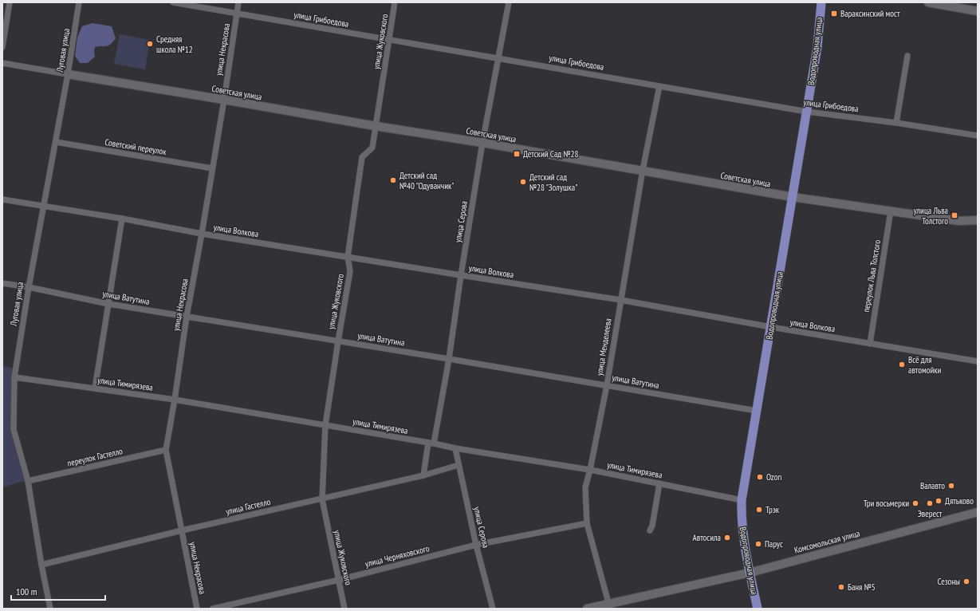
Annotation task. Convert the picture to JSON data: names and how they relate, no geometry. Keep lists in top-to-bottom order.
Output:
{
  "streets": {
    "main road": ["Водопроводная улица"],
    "street": [
      "улица Грибоедова",
      "улица Жуковского",
      "улица Некрасова",
      "Луговая улица",
      "Советская улица",
      "Советский переулок",
      "улица Серова",
      "улица Волкова",
      "переулок Льва Толстого",
      "улица Ватутина",
      "улица Менделеева",
      "улица Тимирязева",
      "переулок Гастелло",
      "улица Гастелло",
      "Комсомольская улица",
      "улица Черняховского"
    ]
  },
  "crossings": [
    ["улица Грибоедова", "улица Жуковского"],
    ["улица Грибоедова", "улица Некрасова"],
    ["улица Грибоедова", "Водопроводная улица"],
    ["улица Грибоедова", "улица Серова"],
    ["улица Грибоедова", "улица Менделеева"],
    ["улица Жуковского", "Советская улица"],
    ["улица Жуковского", "улица Волкова"],
    ["улица Жуковского", "улица Ватутина"],
    ["улица Жуковского", "улица Тимирязева"],
    ["улица Жуковского", "улица Гастелло"],
    ["улица Жуковского", "улица Черняховского"],
    ["улица Некрасова", "Советская улица"],
    ["улица Некрасова", "Советский переулок"],
    ["улица Некрасова", "улица Волкова"],
    ["улица Некрасова", "улица Ватутина"],
    ["улица Некрасова", "улица Тимирязева"],
    ["улица Некрасова", "переулок Гастелло"],
    ["улица Некрасова", "улица Гастелло"],
    ["Луговая улица", "Советская улица"],
    ["Луговая улица", "Советский переулок"],
    ["Луговая улица", "улица Волкова"],
    ["Луговая улица", "улица Ватутина"],
    ["Луговая улица", "улица Тимирязева"],
    ["Луговая улица", "переулок Гастелло"],
    ["Луговая улица", "улица Гастелло"],
    ["Водопроводная улица", "Советская улица"],
    ["Водопроводная улица", "улица Волкова"],
    ["Водопроводная улица", "улица Ватутина"],
    ["Водопроводная улица", "улица Тимирязева"],
    ["Водопроводная улица", "Комсомольская улица"],
    ["Советская улица", "улица Серова"],
    ["Советская улица", "переулок Льва Толстого"],
    ["Советская улица", "улица Менделеева"],
    ["улица Серова", "улица Волкова"],
    ["улица Серова", "улица Ватутина"],
    ["улица Серова", "улица Тимирязева"],
    ["улица Серова", "улица Гастелло"],
    ["улица Серова", "улица Черняховского"],
    ["улица Волкова", "переулок Льва Толстого"],
    ["улица Волкова", "улица Менделеева"],
    ["улица Ватутина", "улица Менделеева"],
    ["улица Менделеева", "улица Тимирязева"],
    ["улица Менделеева", "Комсомольская улица"],
    ["улица Менделеева", "улица Черняховского"]
  ],
  "places": {
    "transit": ["Вараксинский мост", "Детский Сад №28", "улица Льва Толстого"],
    "other": [
      "Средняя школа №12",
      "Детский сад №40 \"Одуванчик\"",
      "Детский сад №28 \"Золушка\"",
      "Всё для автомойки",
      "Ozon",
      "Валавто",
      "Дятьково",
      "Три восьмерки",
      "Эверест",
      "Трэк",
      "Автосила",
      "Парус",
      "Сезоны",
      "Баня №5"
    ]
  },
  "scale_bar": "100 m"
}
